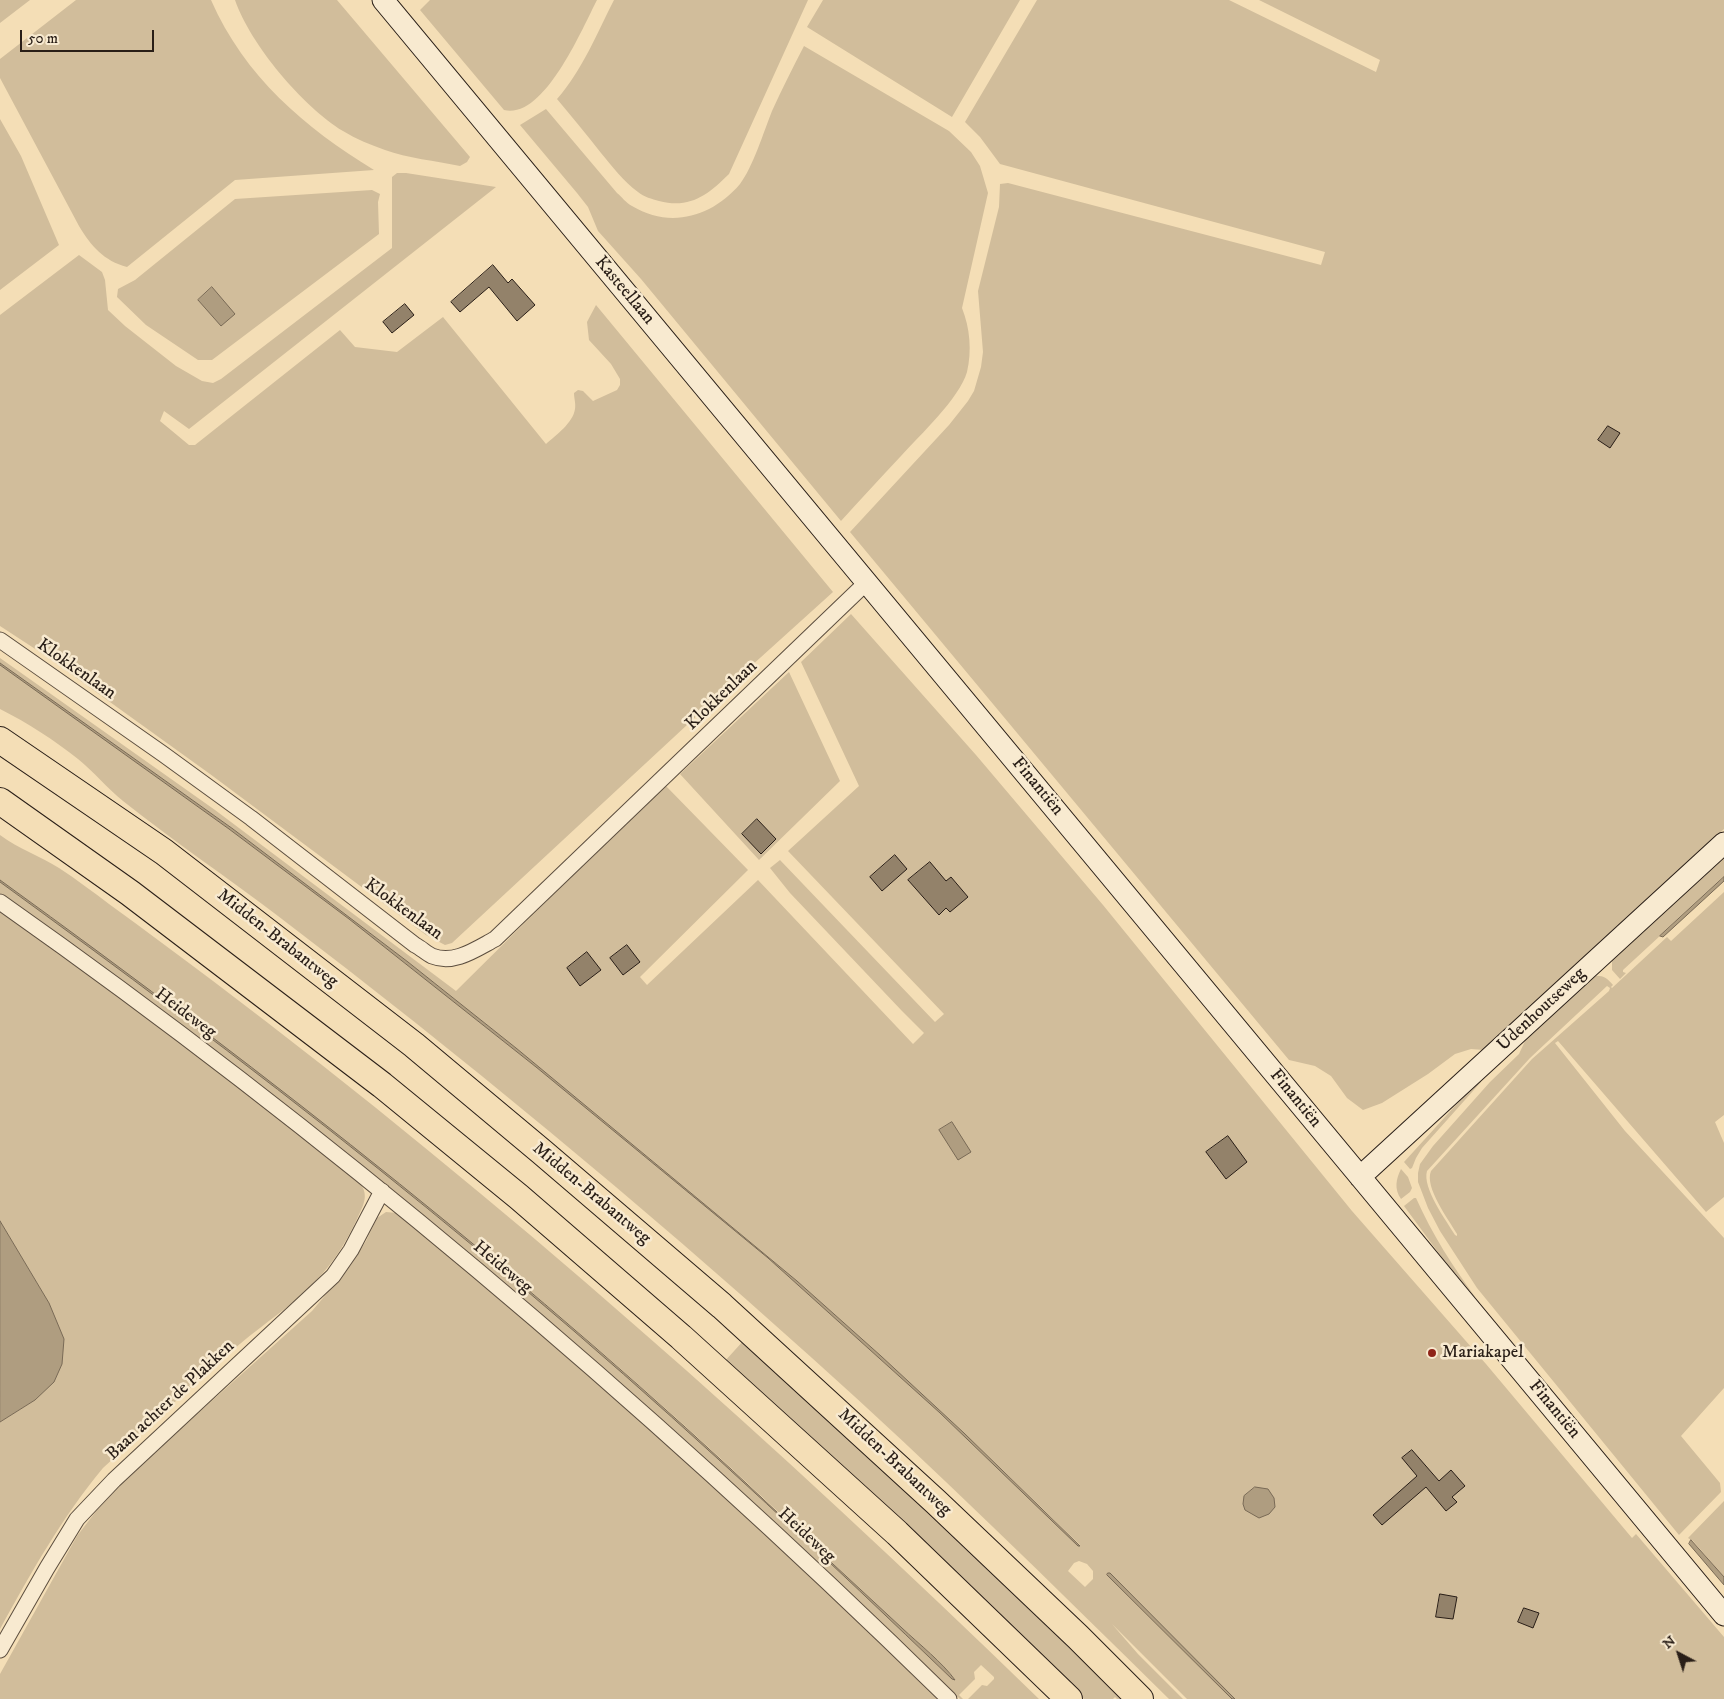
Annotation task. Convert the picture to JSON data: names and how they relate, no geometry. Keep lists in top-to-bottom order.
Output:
{
  "streets": {
    "highway": ["Midden-Brabantweg"],
    "street": [
      "Kasteellaan",
      "Klokkenlaan",
      "Finantiën",
      "Udenhoutseweg",
      "Heideweg",
      "Baan achter de Plakken"
    ]
  },
  "crossings": [
    ["Kasteellaan", "Klokkenlaan"],
    ["Kasteellaan", "Finantiën"],
    ["Klokkenlaan", "Finantiën"],
    ["Finantiën", "Udenhoutseweg"],
    ["Heideweg", "Baan achter de Plakken"]
  ],
  "places": ["Mariakapel"],
  "scale_bar": "50 m",
  "north": "top left"
}
